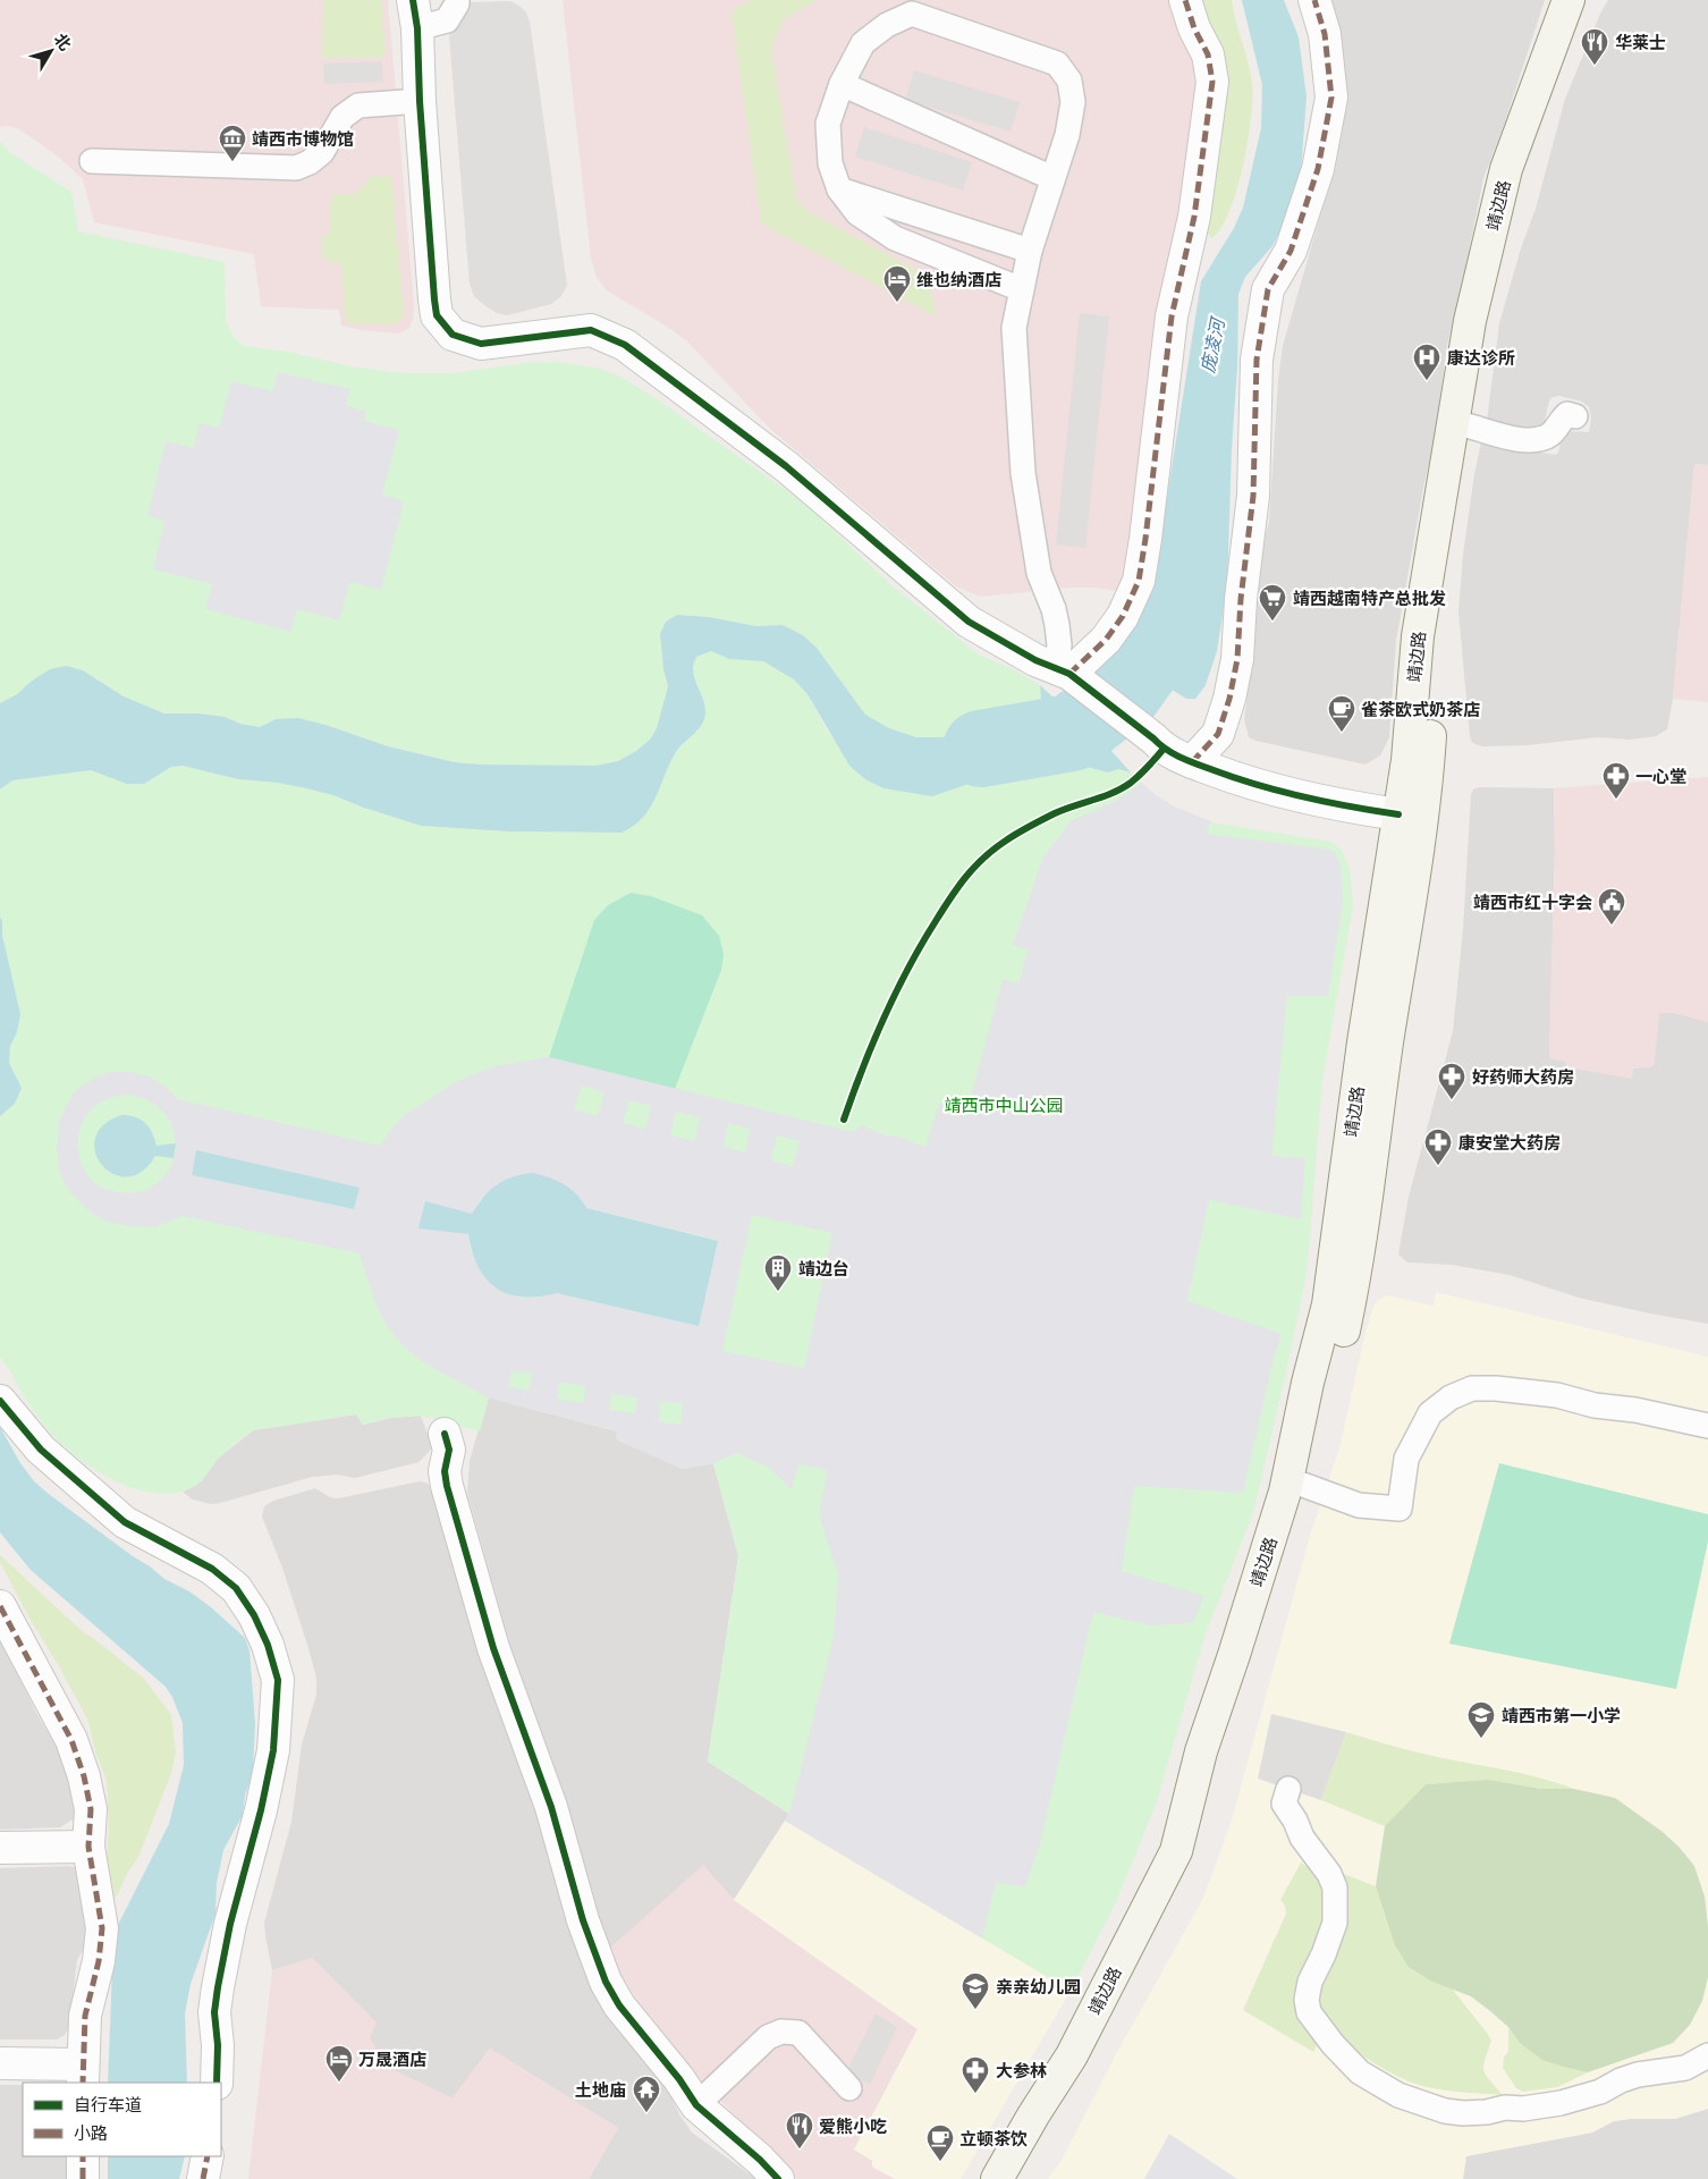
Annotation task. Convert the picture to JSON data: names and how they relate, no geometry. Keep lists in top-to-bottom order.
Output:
{
  "streets": {
    "main road": ["靖边路"]
  },
  "water": ["庞凌河"],
  "parks": ["靖西市中山公园"],
  "places": {
    "restaurant": ["华莱士", "爱熊小吃"],
    "museum": ["靖西市博物馆"],
    "hotel": ["维也纳酒店", "万晟酒店"],
    "hospital": ["康达诊所"],
    "supermarket": ["靖西越南特产总批发"],
    "cafe": ["雀茶欧式奶茶店", "立顿茶饮"],
    "pharmacy": [
      "一心堂",
      "好药师大药房",
      "康安堂大药房",
      "大参林"
    ],
    "public building": ["靖西市红十字会"],
    "building": ["靖边台"],
    "school or university": ["靖西市第一小学", "亲亲幼儿园"],
    "temple": ["土地庙"]
  },
  "legend": ["自行车道", "小路"],
  "north": "top right"
}
